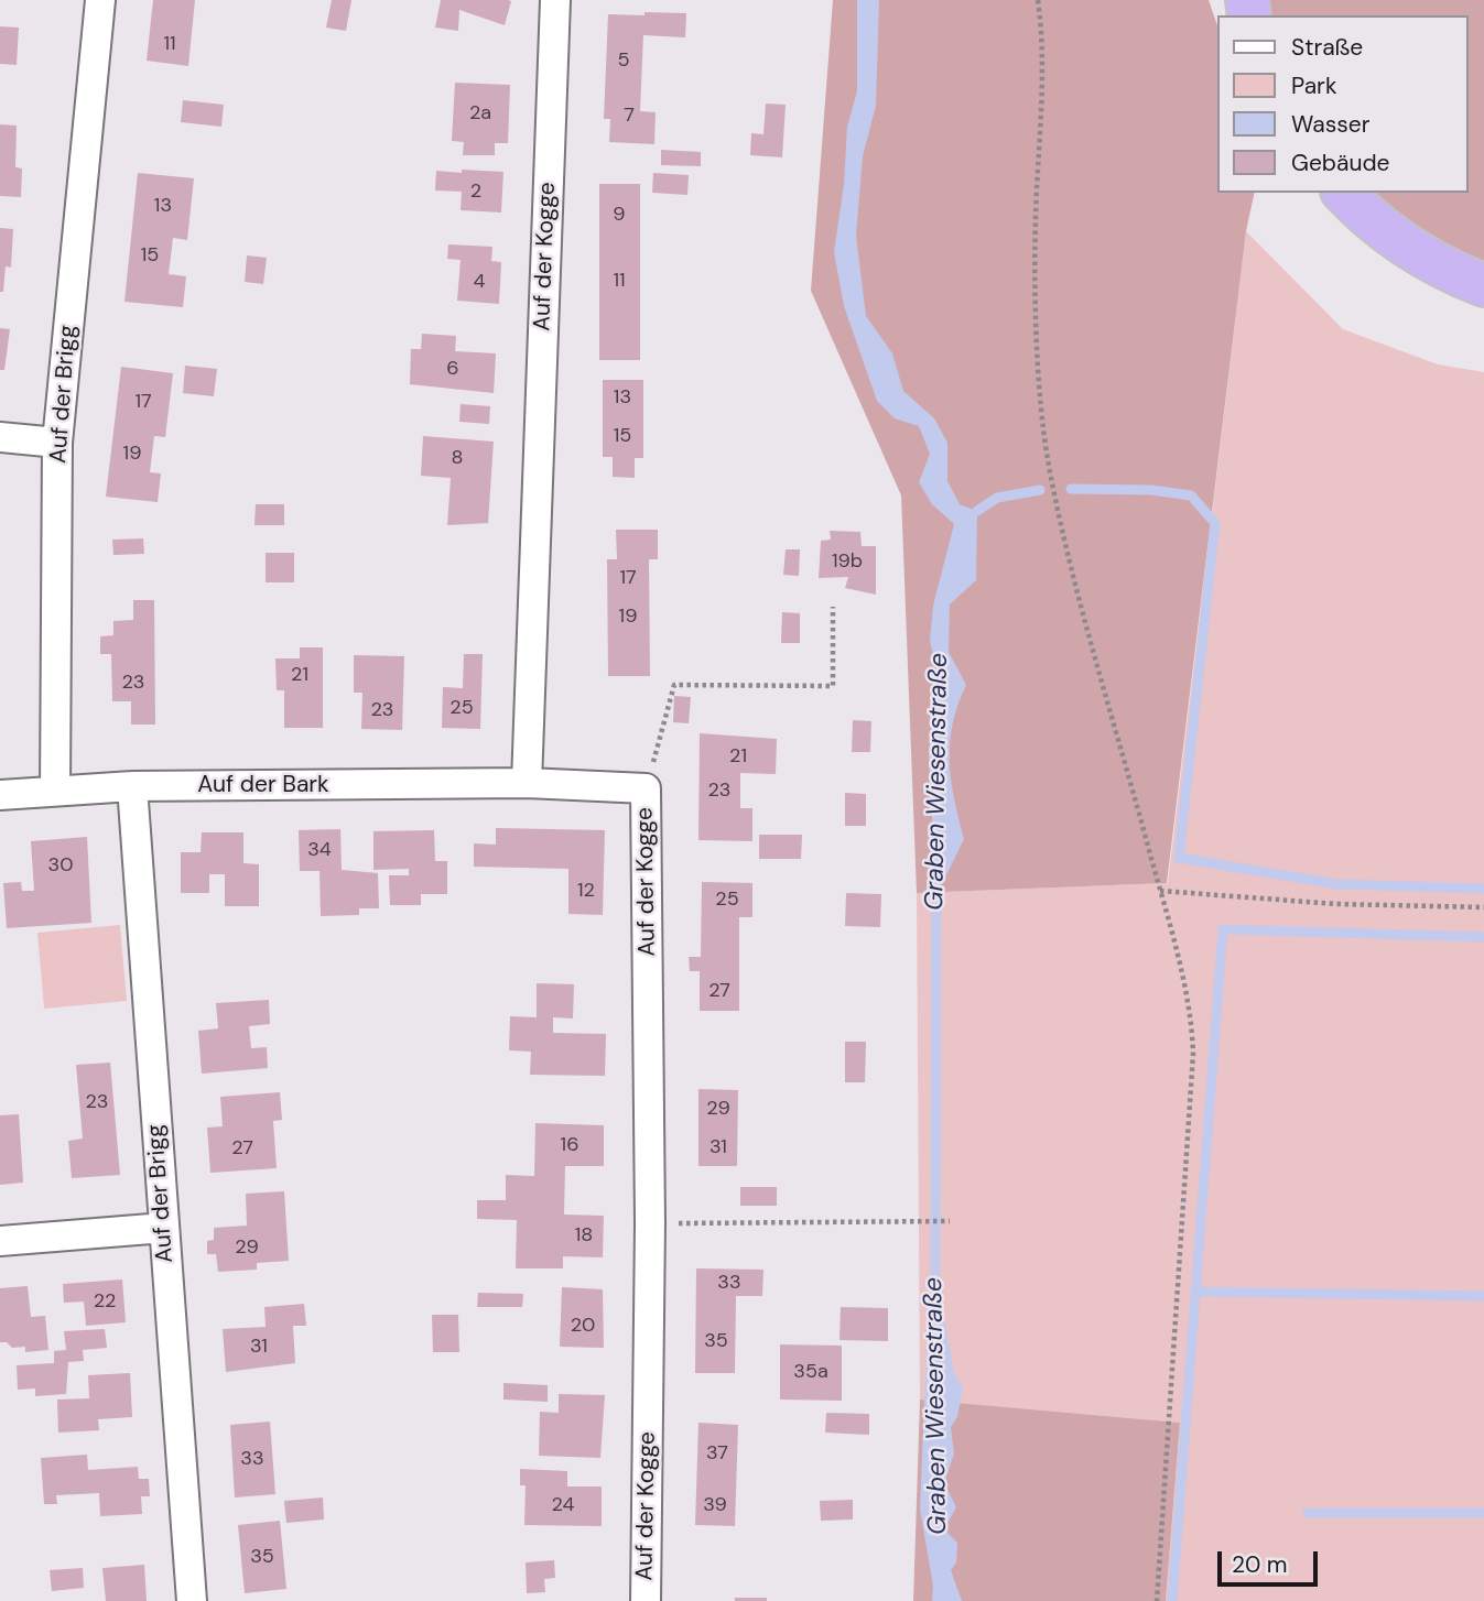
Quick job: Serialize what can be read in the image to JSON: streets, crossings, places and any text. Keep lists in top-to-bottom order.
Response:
{
  "streets": {
    "street": ["Auf der Kogge", "Auf der Brigg", "Auf der Bark"]
  },
  "crossings": [
    ["Auf der Kogge", "Auf der Bark"],
    ["Auf der Brigg", "Auf der Bark"]
  ],
  "water": ["Graben Wiesenstraße"],
  "house_numbers": [
    "11",
    "5",
    "2a",
    "7",
    "2",
    "13",
    "9",
    "15",
    "11",
    "4",
    "6",
    "13",
    "17",
    "15",
    "19",
    "8",
    "19b",
    "17",
    "19",
    "21",
    "23",
    "25",
    "23",
    "21",
    "23",
    "34",
    "30",
    "12",
    "25",
    "27",
    "23",
    "29",
    "16",
    "31",
    "27",
    "18",
    "29",
    "33",
    "22",
    "20",
    "35",
    "31",
    "35a",
    "37",
    "33",
    "24",
    "39",
    "35"
  ],
  "legend": [
    "Straße",
    "Park",
    "Wasser",
    "Gebäude"
  ],
  "scale_bar": "20 m"
}
